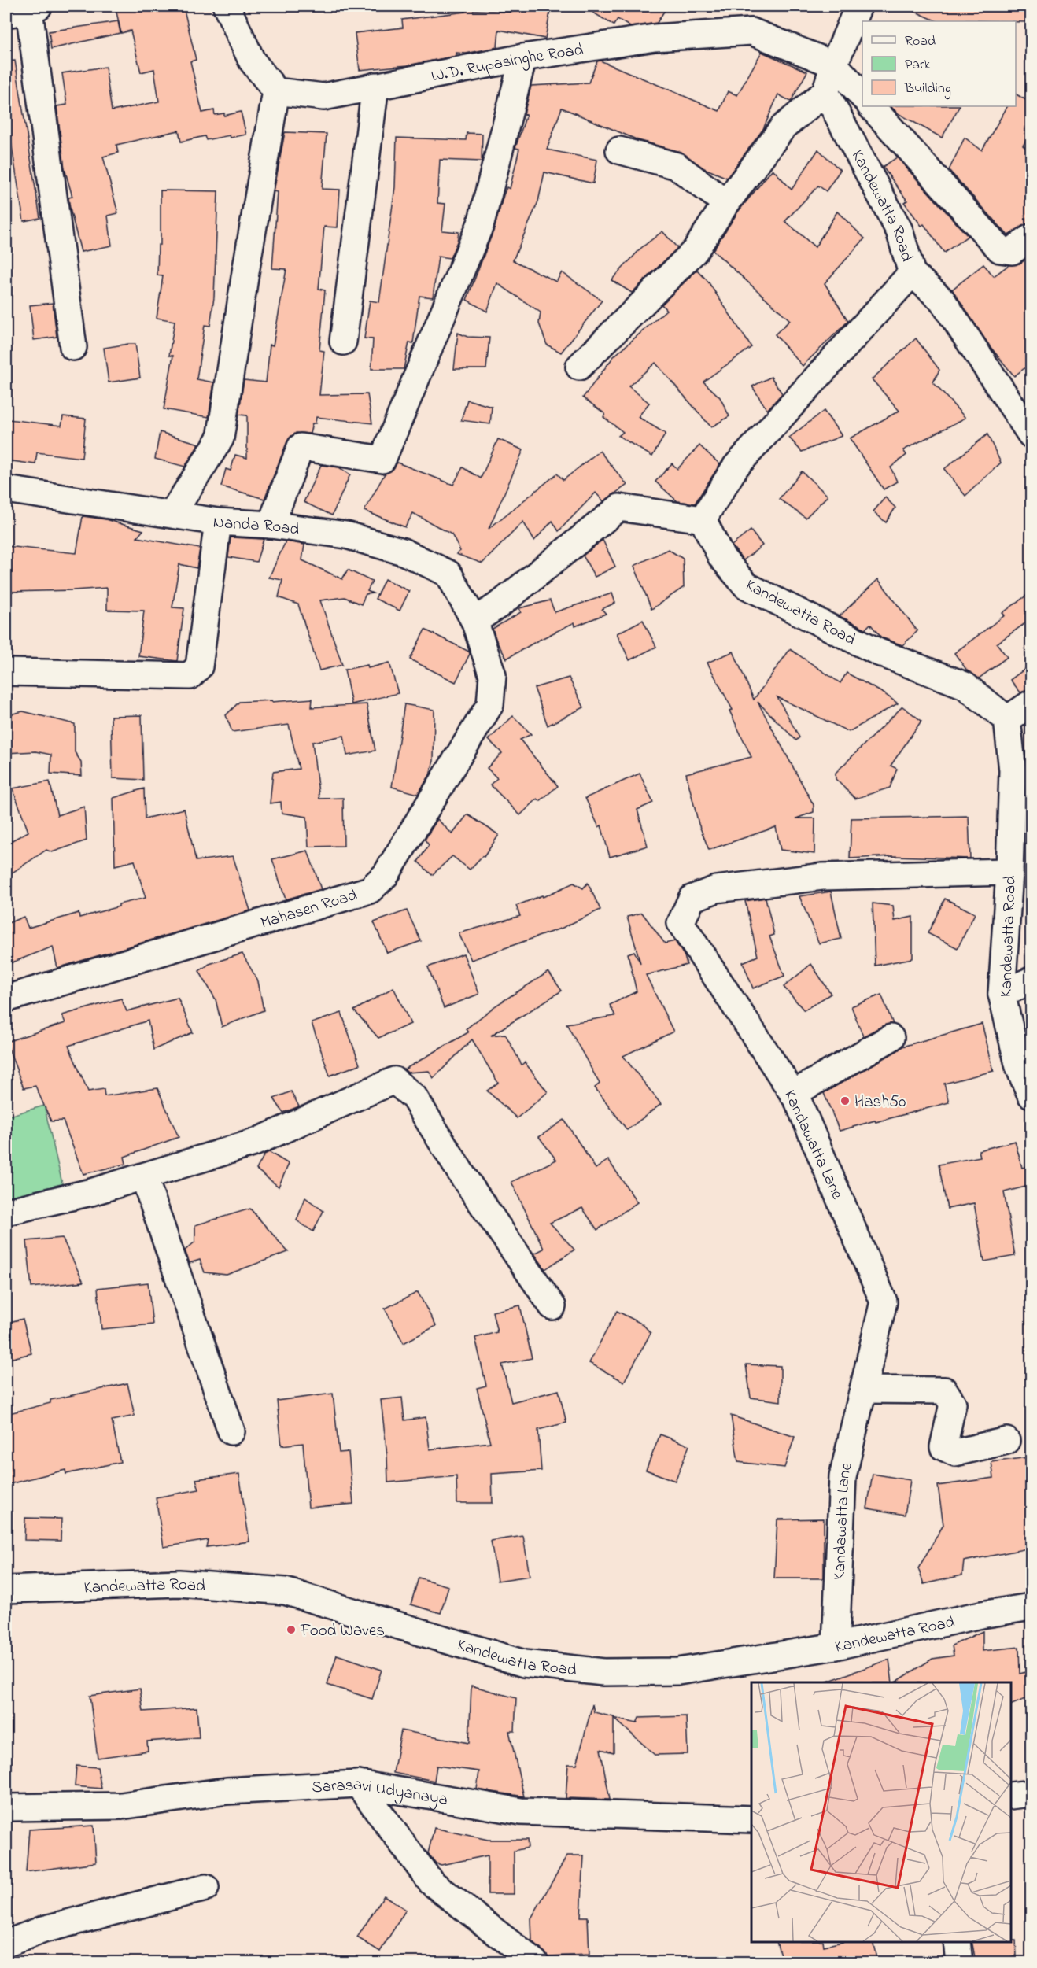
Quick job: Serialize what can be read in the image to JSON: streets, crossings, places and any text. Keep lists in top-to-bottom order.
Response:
{
  "streets": {
    "street": [
      "W.D. Rupasinghe Road",
      "Kandewatta Road",
      "Nanda Road",
      "Mahasen Road",
      "Kandawatta Lane",
      "Sarasavi Udyanaya"
    ]
  },
  "crossings": [
    ["Kandewatta Road", "Kandawatta Lane"],
    ["Nanda Road", "Mahasen Road"]
  ],
  "places": ["Hash50", "Food Waves"],
  "legend": ["Road", "Park", "Building"]
}
